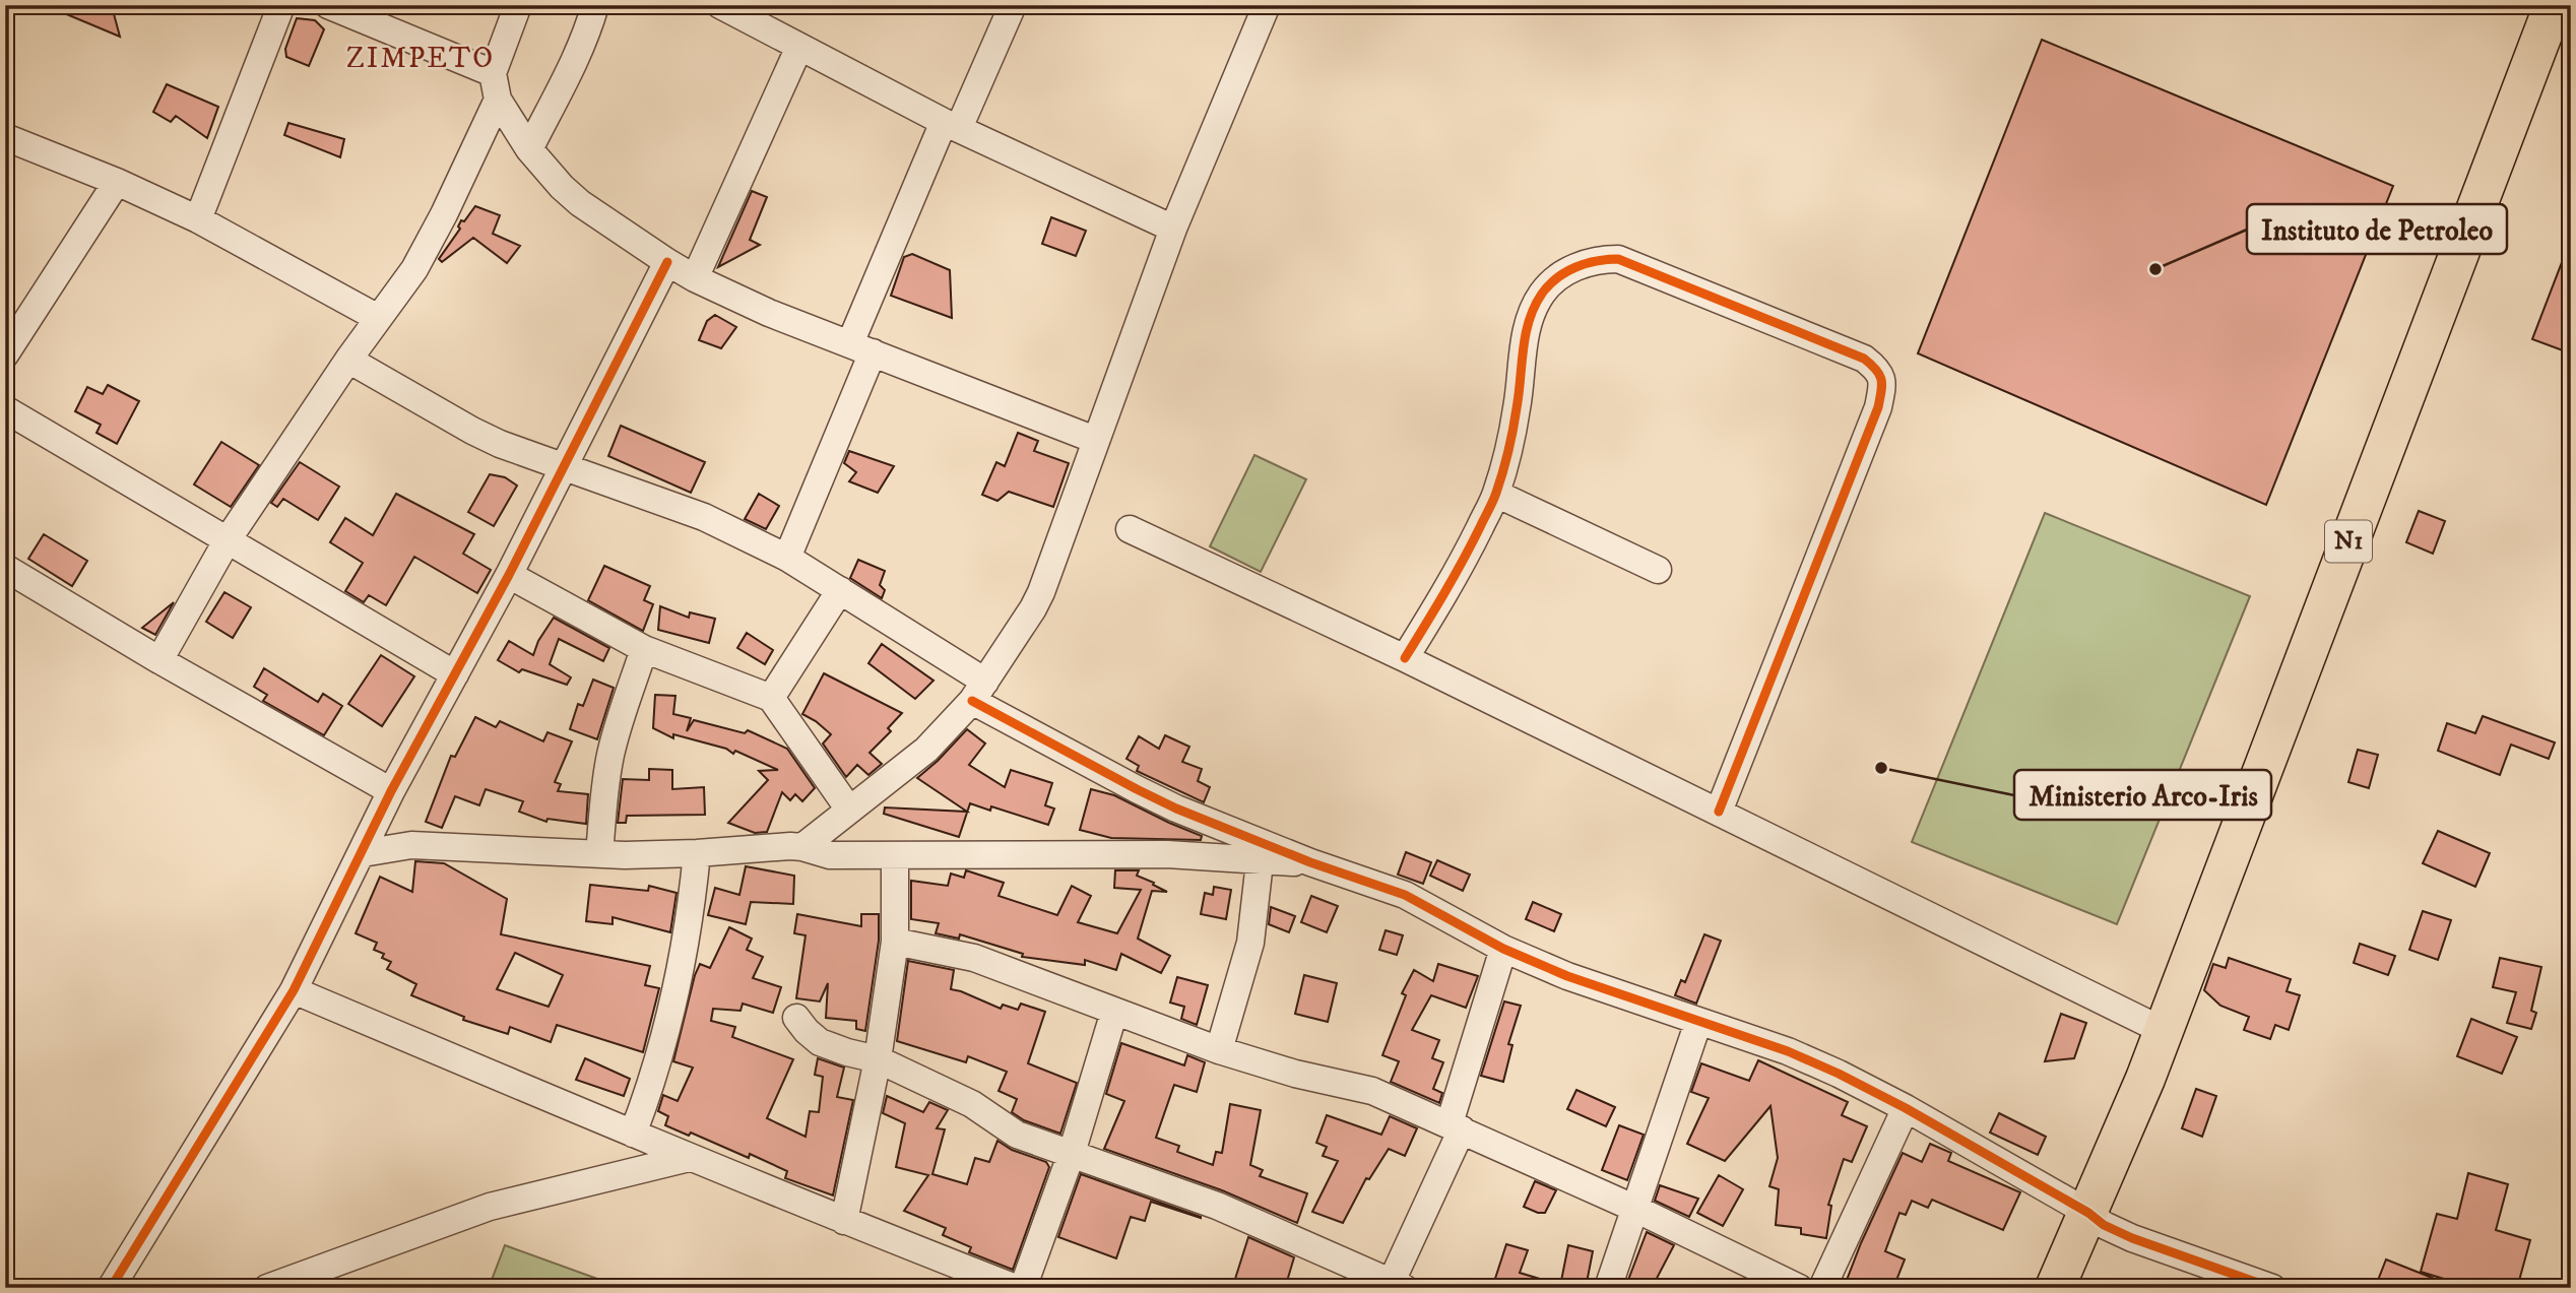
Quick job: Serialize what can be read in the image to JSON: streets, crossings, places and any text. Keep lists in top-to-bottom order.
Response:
{
  "streets": {
    "highway": ["N1"]
  },
  "districts": ["ZIMPETO"],
  "places": ["Instituto de Petroleo", "Ministerio Arco-Iris"]
}
